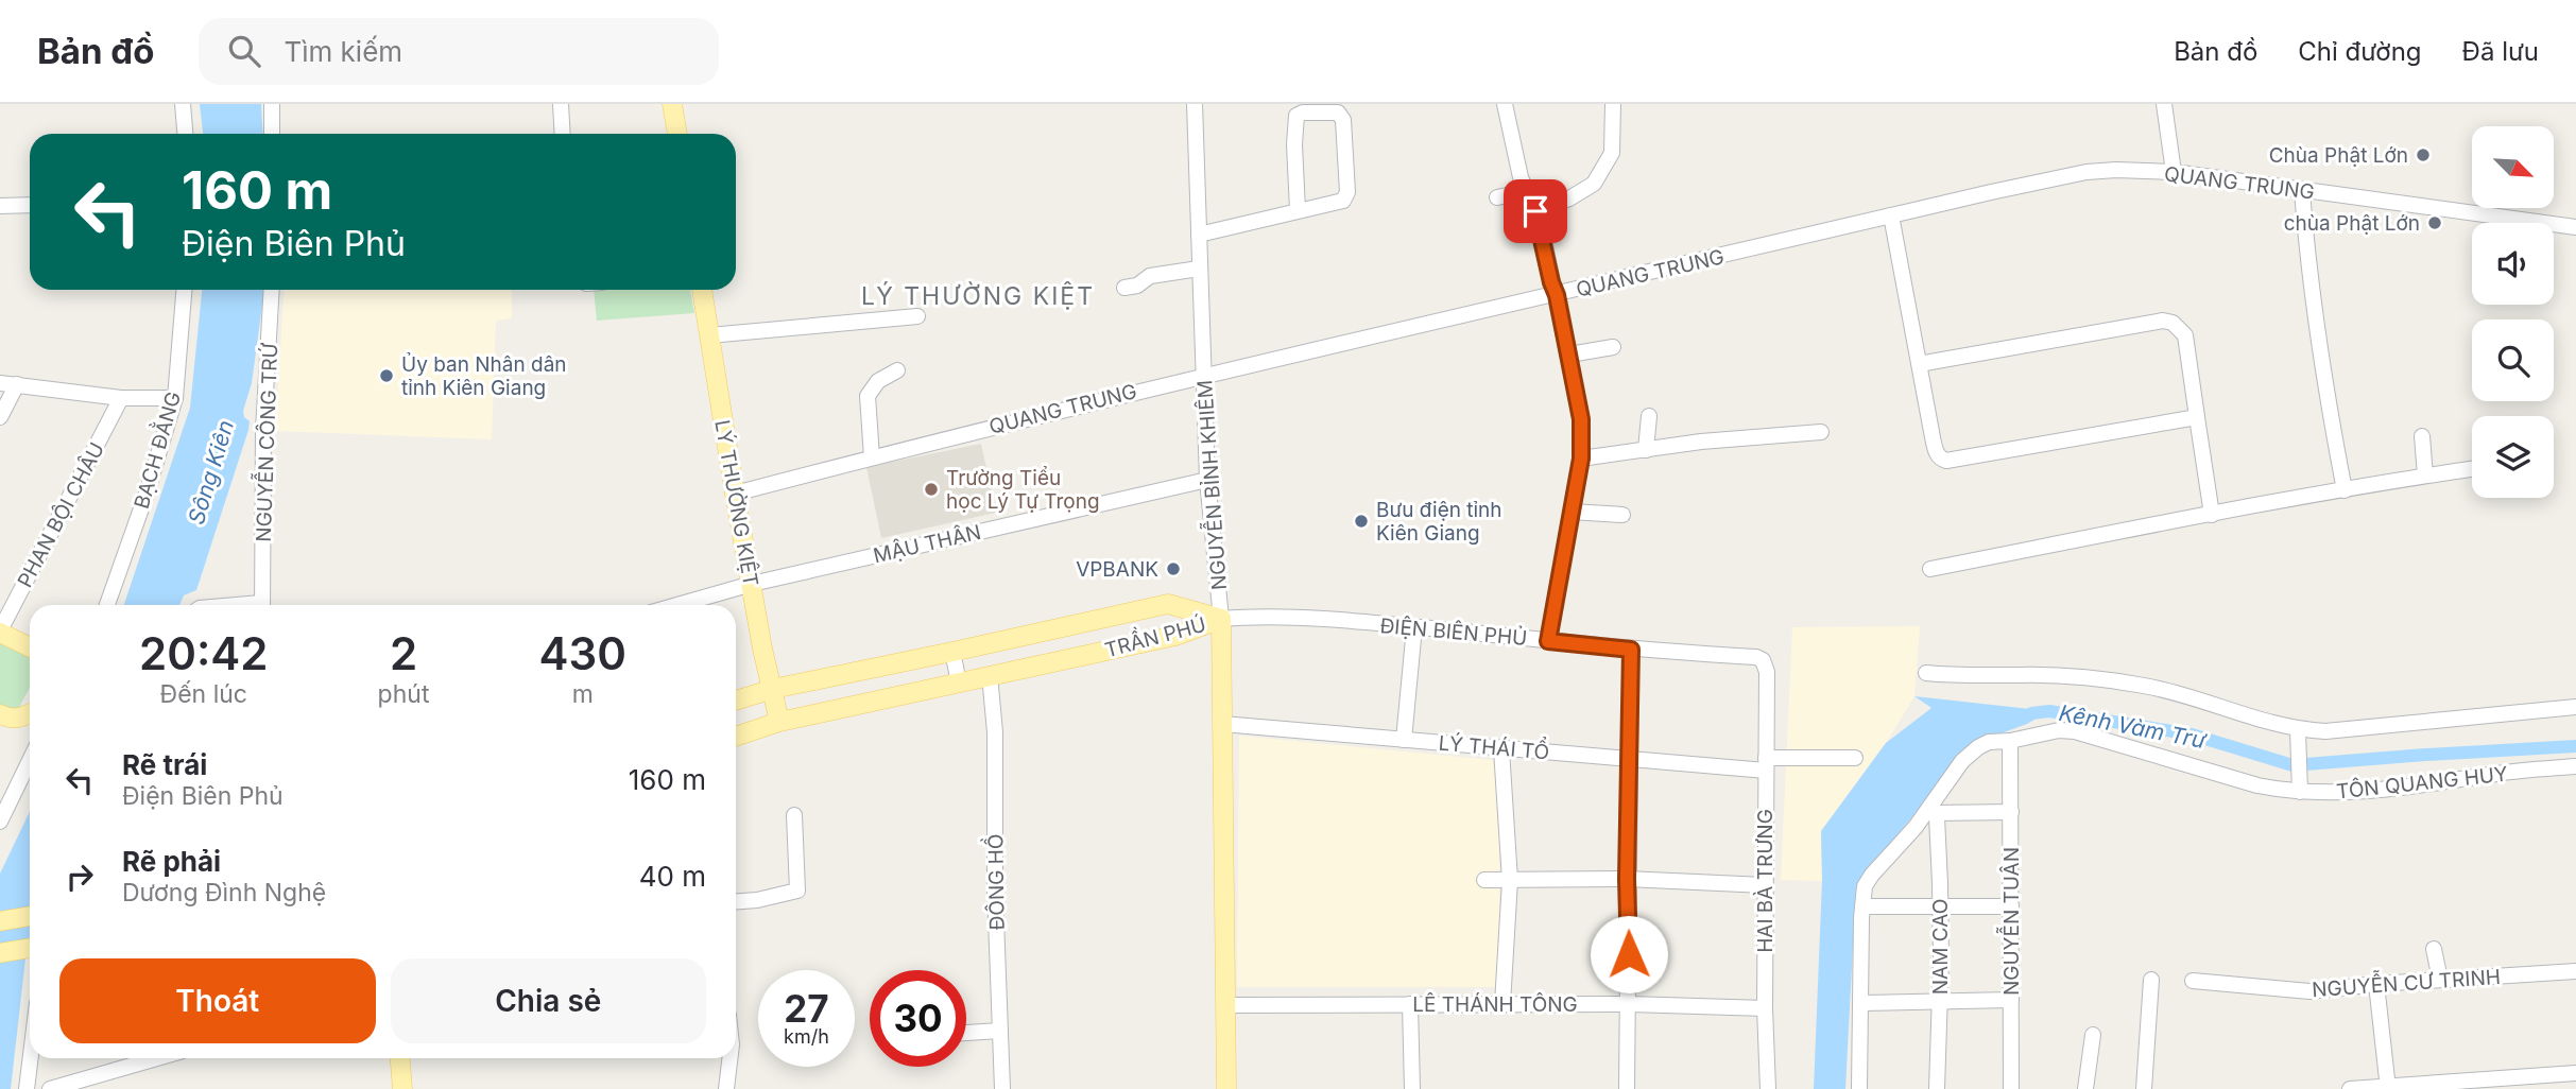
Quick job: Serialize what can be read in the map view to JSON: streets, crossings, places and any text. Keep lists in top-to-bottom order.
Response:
{
  "streets": {
    "main road": ["NGUYỄN BỈNH KHIÊM", "LÝ THƯỜNG KIỆT", "TRẦN PHÚ"],
    "street": [
      "QUANG TRUNG",
      "NGUYỄN CÔNG TRỨ",
      "BẠCH ĐẰNG",
      "PHAN BỘI CHÂU",
      "MẬU THÂN",
      "ĐIỆN BIÊN PHỦ",
      "LÝ THÁI TỔ",
      "TÔN QUANG HUY",
      "HAI BÀ TRƯNG",
      "ĐÔNG HỒ",
      "NGUYỄN TUÂN",
      "NAM CAO",
      "NGUYỄN CƯ TRINH",
      "LÊ THÁNH TÔNG"
    ]
  },
  "crossings": [
    ["QUANG TRUNG", "NGUYỄN BỈNH KHIÊM"],
    ["QUANG TRUNG", "LÝ THƯỜNG KIỆT"],
    ["NGUYỄN BỈNH KHIÊM", "MẬU THÂN"],
    ["NGUYỄN BỈNH KHIÊM", "ĐIỆN BIÊN PHỦ"],
    ["NGUYỄN BỈNH KHIÊM", "TRẦN PHÚ"],
    ["NGUYỄN BỈNH KHIÊM", "LÝ THÁI TỔ"],
    ["NGUYỄN BỈNH KHIÊM", "LÊ THÁNH TÔNG"],
    ["LÝ THƯỜNG KIỆT", "MẬU THÂN"],
    ["LÝ THƯỜNG KIỆT", "TRẦN PHÚ"],
    ["ĐIỆN BIÊN PHỦ", "TRẦN PHÚ"],
    ["ĐIỆN BIÊN PHỦ", "HAI BÀ TRƯNG"],
    ["TRẦN PHÚ", "ĐÔNG HỒ"],
    ["LÝ THÁI TỔ", "HAI BÀ TRƯNG"],
    ["TÔN QUANG HUY", "NGUYỄN TUÂN"],
    ["TÔN QUANG HUY", "NAM CAO"],
    ["HAI BÀ TRƯNG", "LÊ THÁNH TÔNG"]
  ],
  "districts": ["LÝ THƯỜNG KIỆT"],
  "water": ["Sông Kiên", "Kênh Vàm Trư"],
  "places": [
    "Chùa Phật Lớn",
    "chùa Phật Lớn",
    "Ủy ban Nhân dân tỉnh Kiên Giang",
    "Trường Tiểu học Lý Tự Trọng",
    "Bưu điện tỉnh Kiên Giang",
    "VPBANK"
  ],
  "north": "bottom right",
  "page": {
    "header": "Bản đồ",
    "search": "Tìm kiếm",
    "nav": ["Bản đồ", "Chỉ đường", "Đã lưu"],
    "turn": ["160 m", "Điện Biên Phủ"],
    "eta": [
      "20:42",
      "Đến lúc",
      "2",
      "phút",
      "430",
      "m"
    ],
    "list": [
      {
        "name": "Rẽ trái",
        "note": "Điện Biên Phủ",
        "value": "160 m"
      },
      {
        "name": "Rẽ phải",
        "note": "Dương Đình Nghệ",
        "value": "40 m"
      }
    ],
    "buttons": ["Thoát", "Chia sẻ"],
    "speed": "27 km/h",
    "limit": "30"
  }
}
